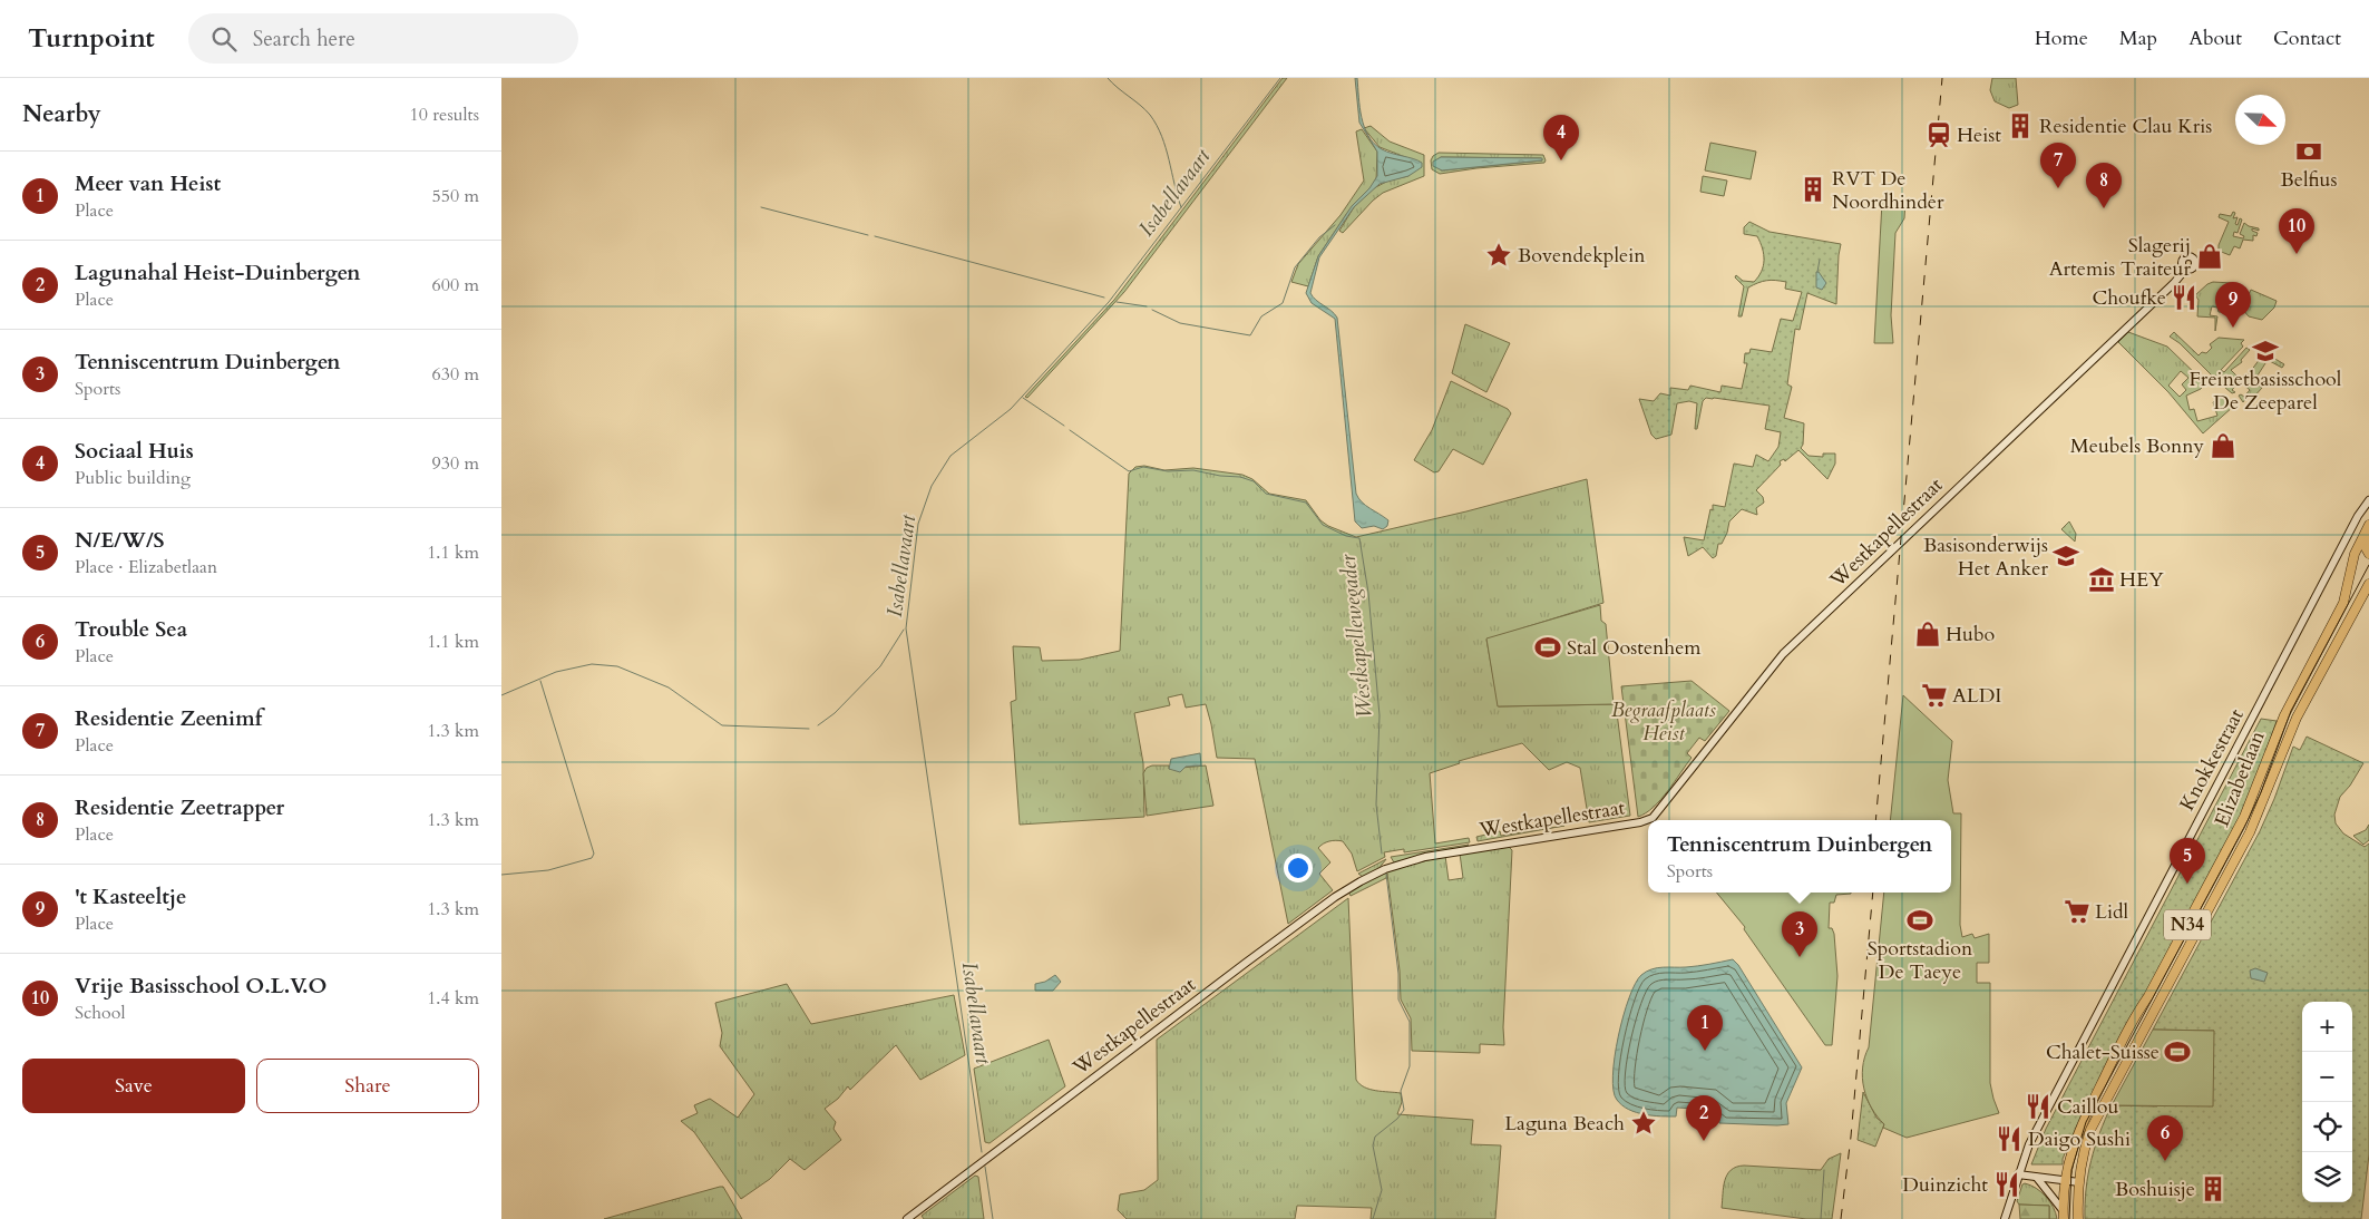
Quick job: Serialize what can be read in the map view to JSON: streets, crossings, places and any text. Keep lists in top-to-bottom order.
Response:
{
  "streets": {
    "main road": ["Elizabetlaan", "N34"],
    "street": ["Westkapellestraat", "Knokkestraat"]
  },
  "water": ["Isabellavaart", "Westkapellewegader"],
  "parks": ["Begraafplaats Heist"],
  "places": {
    "building": ["Residentie Clau Kris", "RVT De Noordhinder", "Boshuisje"],
    "station": ["Heist"],
    "bank": ["Belfius"],
    "place": ["Bovendekplein", "Laguna Beach"],
    "shop": ["Slagerij Artemis Traiteur", "Meubels Bonny", "Hubo"],
    "restaurant": [
      "Choufke",
      "Caillou",
      "Daigo Sushi",
      "Duinzicht"
    ],
    "school or university": ["Freinetbasisschool De Zeeparel", "Basisonderwijs Het Anker"],
    "museum": ["HEY"],
    "sports": ["Stal Oostenhem", "Sportstadion De Taeye", "Chalet-Suisse"],
    "supermarket": ["ALDI", "Lidl"]
  },
  "north": "bottom right",
  "page": {
    "header": "Turnpoint",
    "search": "Search here",
    "nav": [
      "Home",
      "Map",
      "About",
      "Contact"
    ],
    "heading": ["Nearby", "10 results"],
    "pins": [
      "4",
      "7",
      "8",
      "10",
      "9",
      "5",
      "3",
      "1",
      "2",
      "6"
    ],
    "list": [
      {
        "mark": "1",
        "name": "Meer van Heist",
        "note": "Place",
        "value": "550 m"
      },
      {
        "mark": "2",
        "name": "Lagunahal Heist-Duinbergen",
        "note": "Place",
        "value": "600 m"
      },
      {
        "mark": "3",
        "name": "Tenniscentrum Duinbergen",
        "note": "Sports",
        "value": "630 m"
      },
      {
        "mark": "4",
        "name": "Sociaal Huis",
        "note": "Public building",
        "value": "930 m"
      },
      {
        "mark": "5",
        "name": "N/E/W/S",
        "note": "Place · Elizabetlaan",
        "value": "1.1 km"
      },
      {
        "mark": "6",
        "name": "Trouble Sea",
        "note": "Place",
        "value": "1.1 km"
      },
      {
        "mark": "7",
        "name": "Residentie Zeenimf",
        "note": "Place",
        "value": "1.3 km"
      },
      {
        "mark": "8",
        "name": "Residentie Zeetrapper",
        "note": "Place",
        "value": "1.3 km"
      },
      {
        "mark": "9",
        "name": "'t Kasteeltje",
        "note": "Place",
        "value": "1.3 km"
      },
      {
        "mark": "10",
        "name": "Vrije Basisschool O.L.V.O",
        "note": "School",
        "value": "1.4 km"
      }
    ],
    "popup": ["Tenniscentrum Duinbergen", "Sports"],
    "map_buttons": ["+", "−"],
    "buttons": ["Save", "Share"]
  }
}
